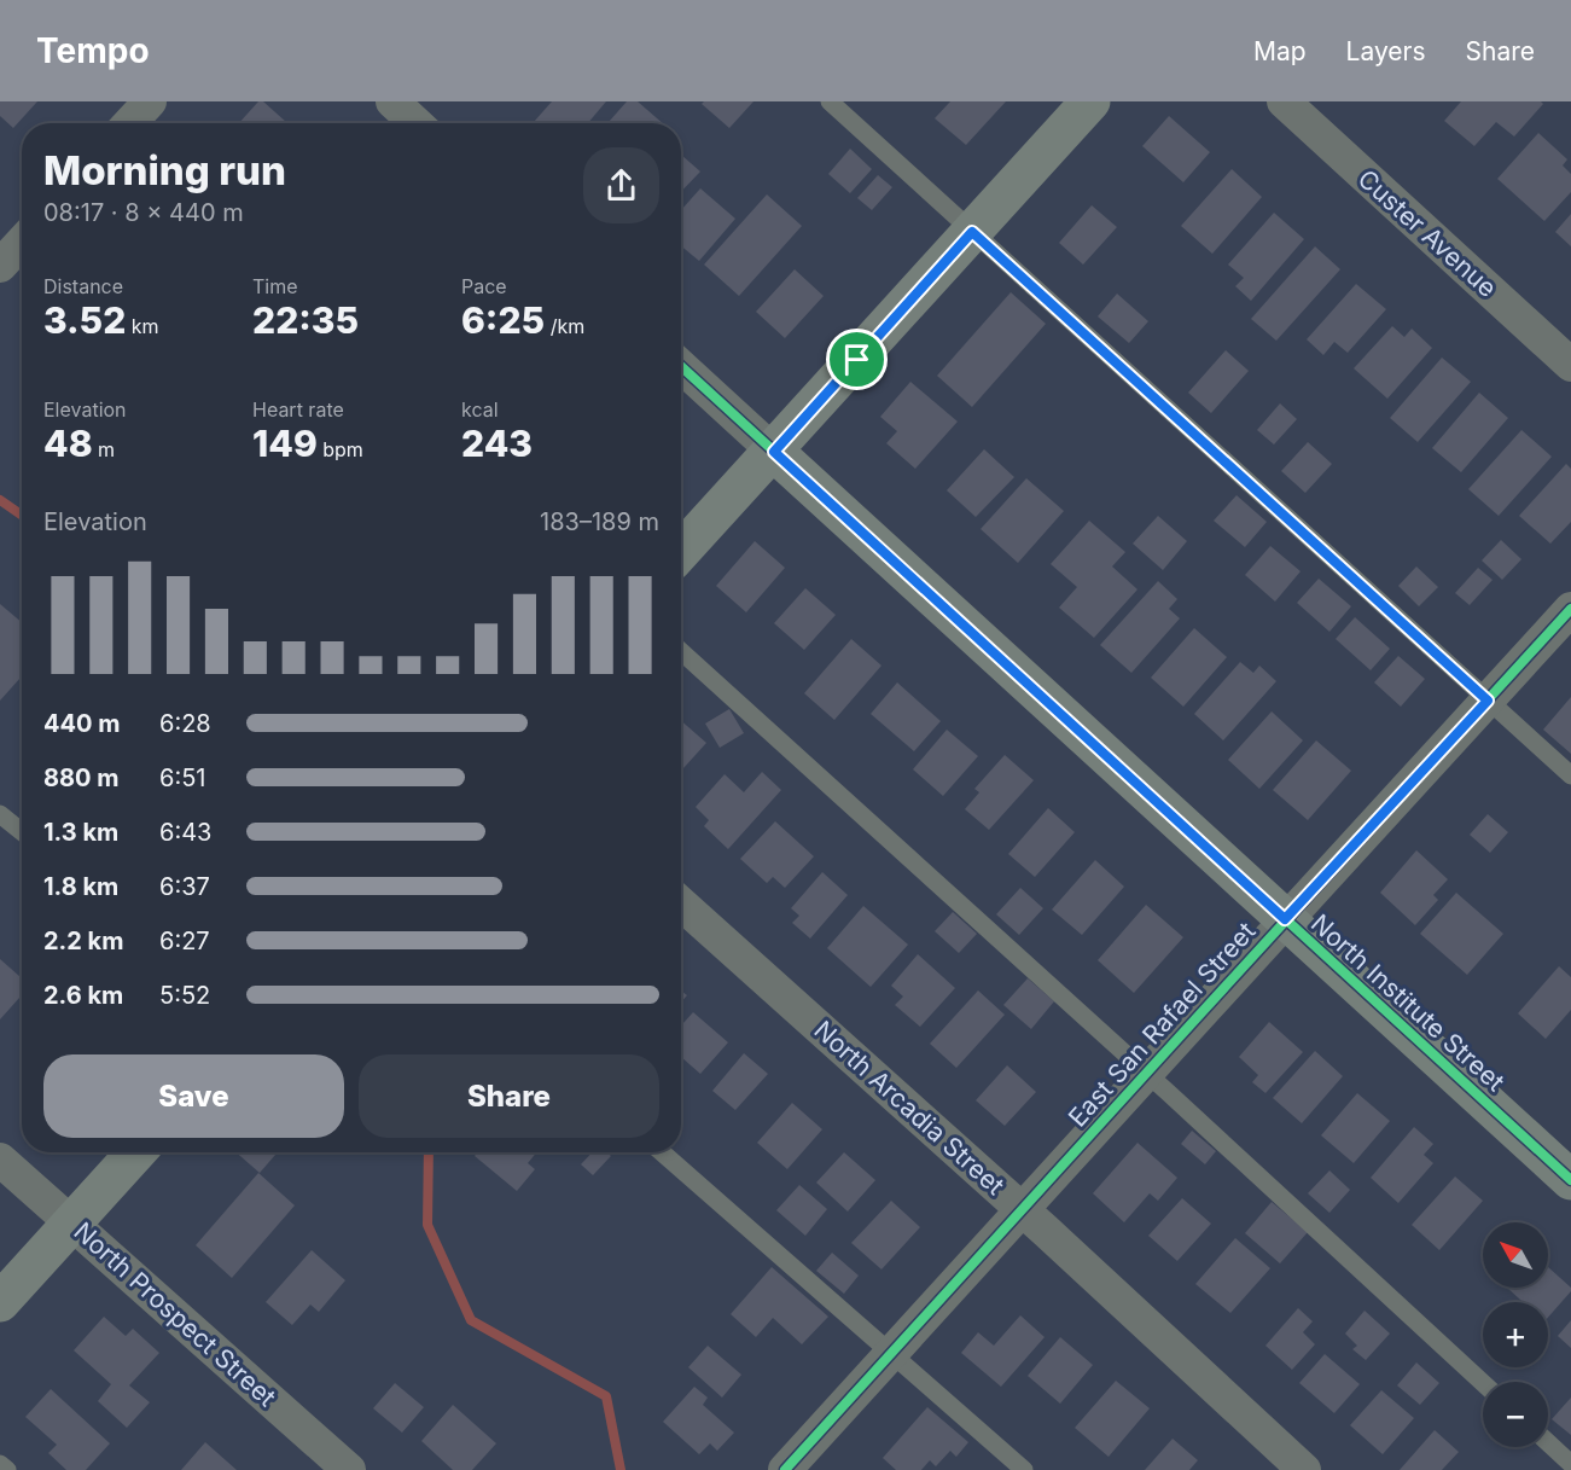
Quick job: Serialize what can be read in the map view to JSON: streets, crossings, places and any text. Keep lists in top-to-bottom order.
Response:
{
  "streets": {
    "street": [
      "Custer Avenue",
      "North Institute Street",
      "East San Rafael Street",
      "North Arcadia Street",
      "North Prospect Street"
    ]
  },
  "crossings": [
    ["North Institute Street", "East San Rafael Street"],
    ["East San Rafael Street", "North Arcadia Street"]
  ],
  "north": "top left",
  "page": {
    "header": "Tempo",
    "nav": ["Map", "Layers", "Share"],
    "heading": ["Morning run", "08:17 · 8 × 440 m"],
    "stats": [
      ["Distance", "3.52 km"],
      ["Time", "22:35"],
      ["Pace", "6:25 /km"],
      ["Elevation", "48 m"],
      ["Heart rate", "149 bpm"],
      ["kcal", "243"]
    ],
    "chart": ["Elevation", "183–189 m"],
    "list": [
      {
        "name": "440 m",
        "note": "6:28"
      },
      {
        "name": "880 m",
        "note": "6:51"
      },
      {
        "name": "1.3 km",
        "note": "6:43"
      },
      {
        "name": "1.8 km",
        "note": "6:37"
      },
      {
        "name": "2.2 km",
        "note": "6:27"
      },
      {
        "name": "2.6 km",
        "note": "5:52"
      }
    ],
    "buttons": ["Save", "Share"],
    "map_buttons": ["+", "−"]
  }
}
